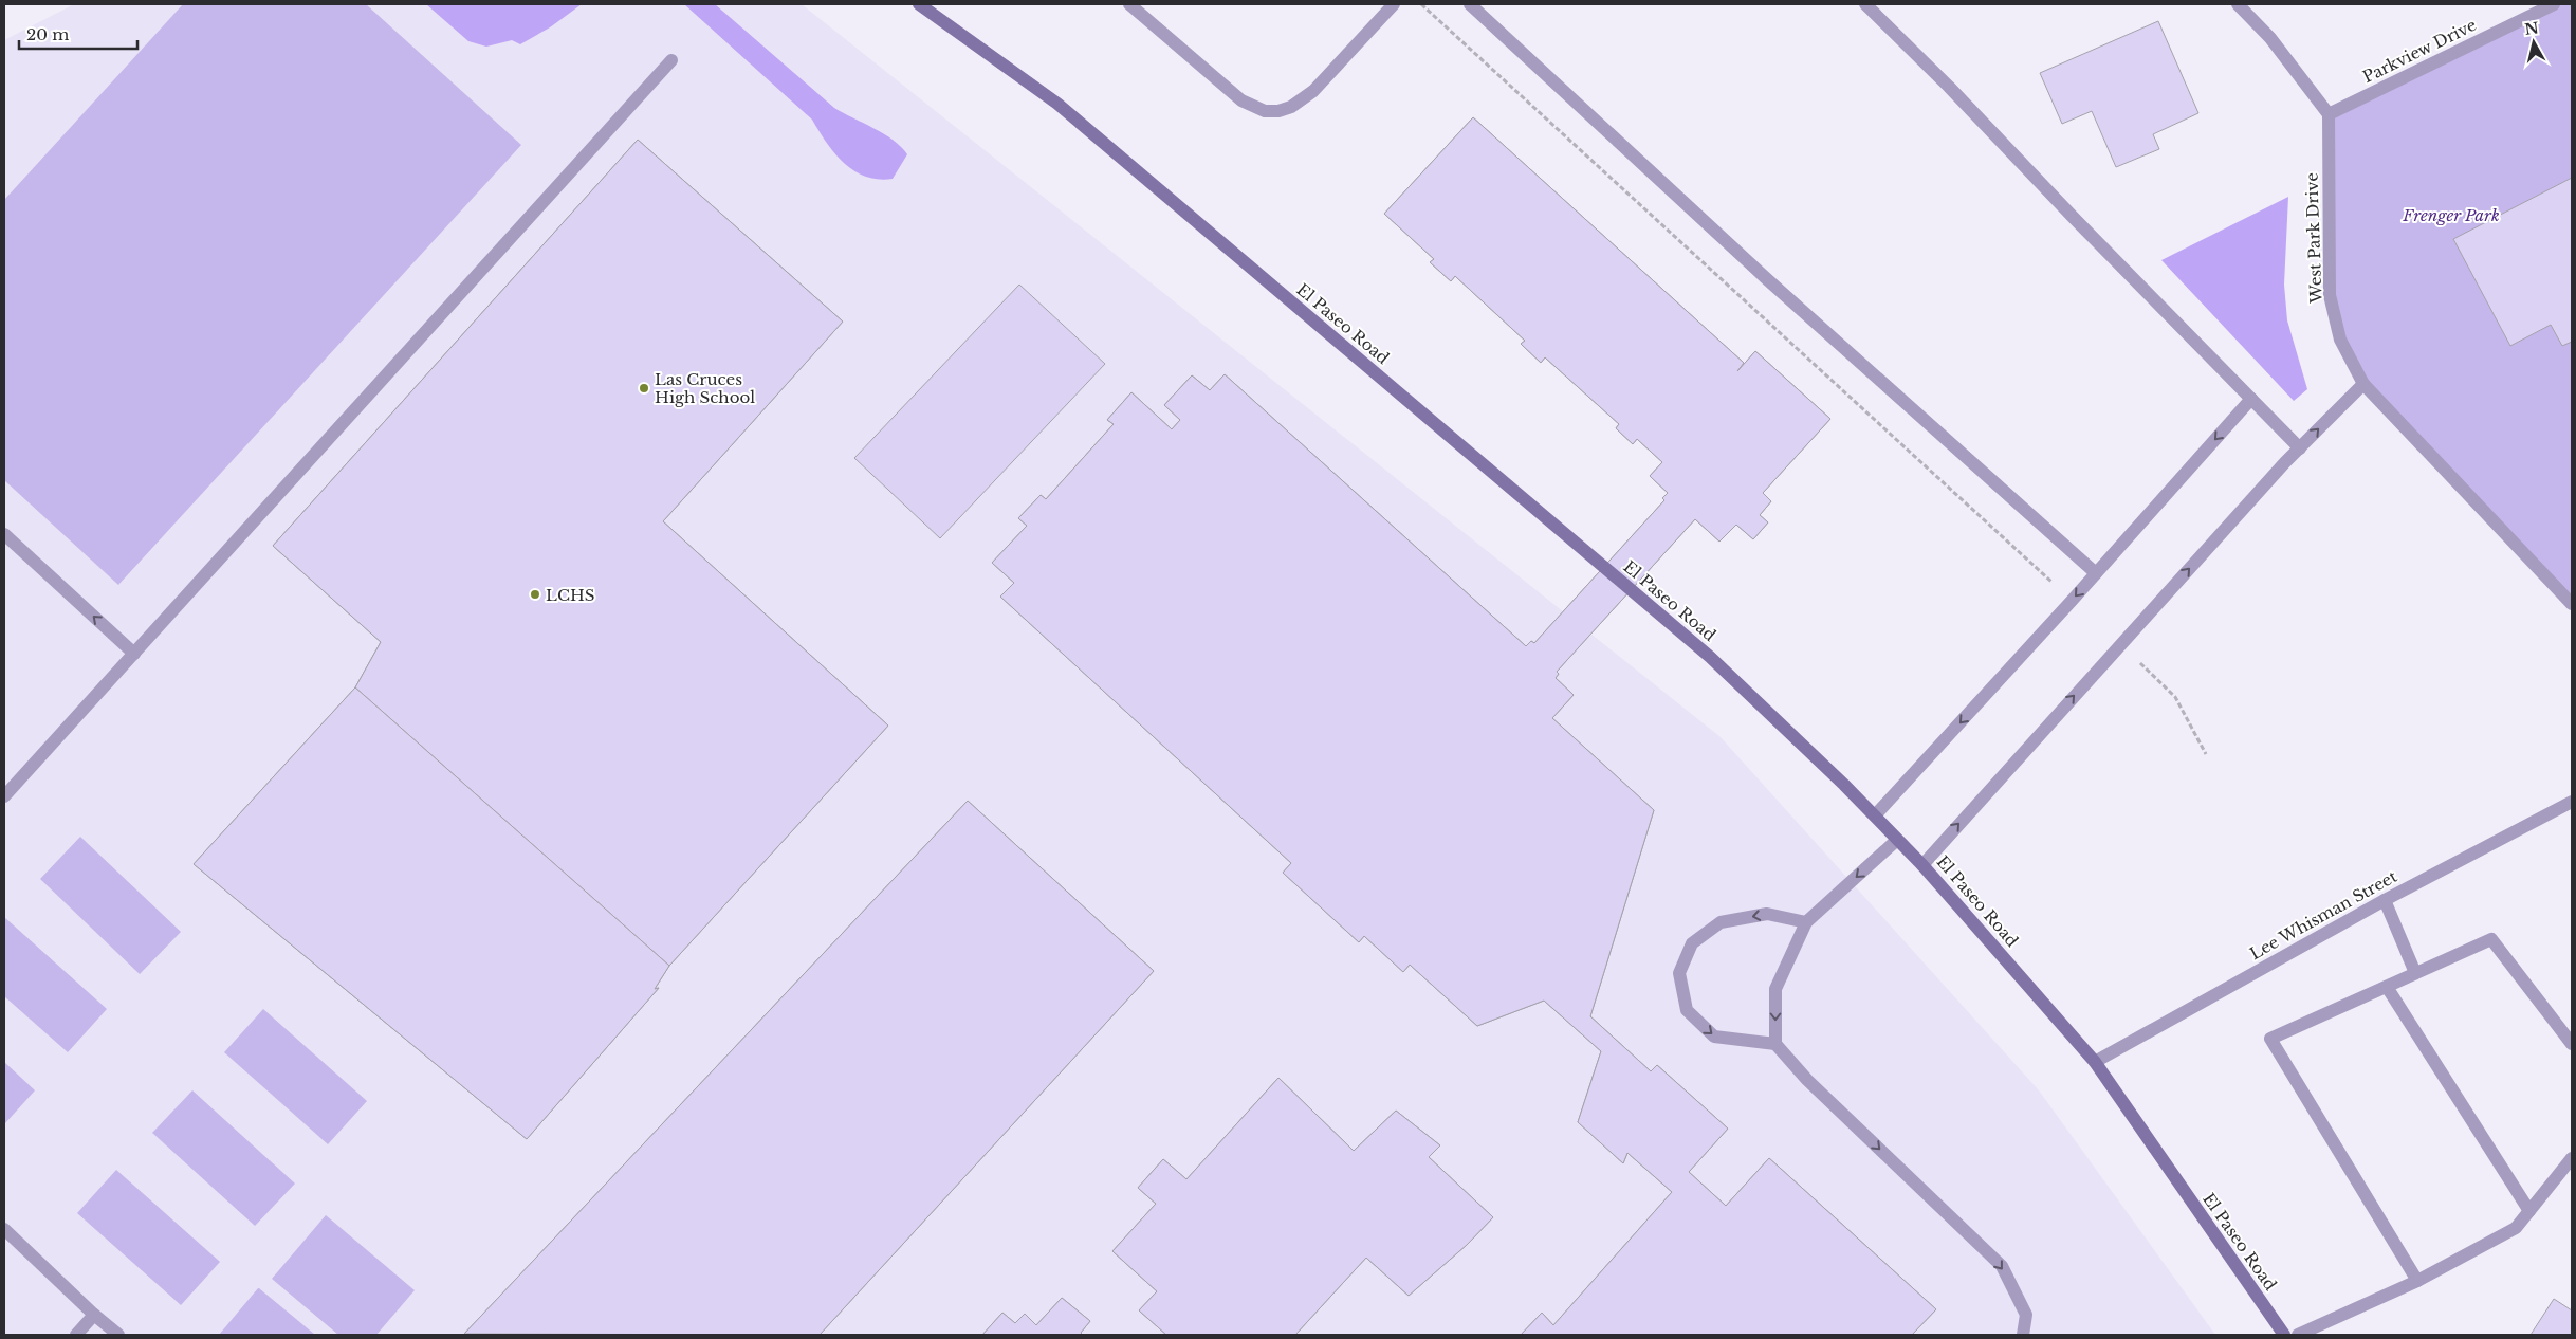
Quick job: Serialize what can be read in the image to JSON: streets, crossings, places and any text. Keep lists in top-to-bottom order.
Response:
{
  "streets": {
    "main road": ["El Paseo Road"],
    "street": ["Parkview Drive", "West Park Drive", "Lee Whisman Street"]
  },
  "crossings": [
    ["Parkview Drive", "West Park Drive"],
    ["El Paseo Road", "Lee Whisman Street"]
  ],
  "parks": ["Frenger Park"],
  "places": ["Las Cruces High School", "LCHS"],
  "scale_bar": "20 m",
  "north": "top"
}
